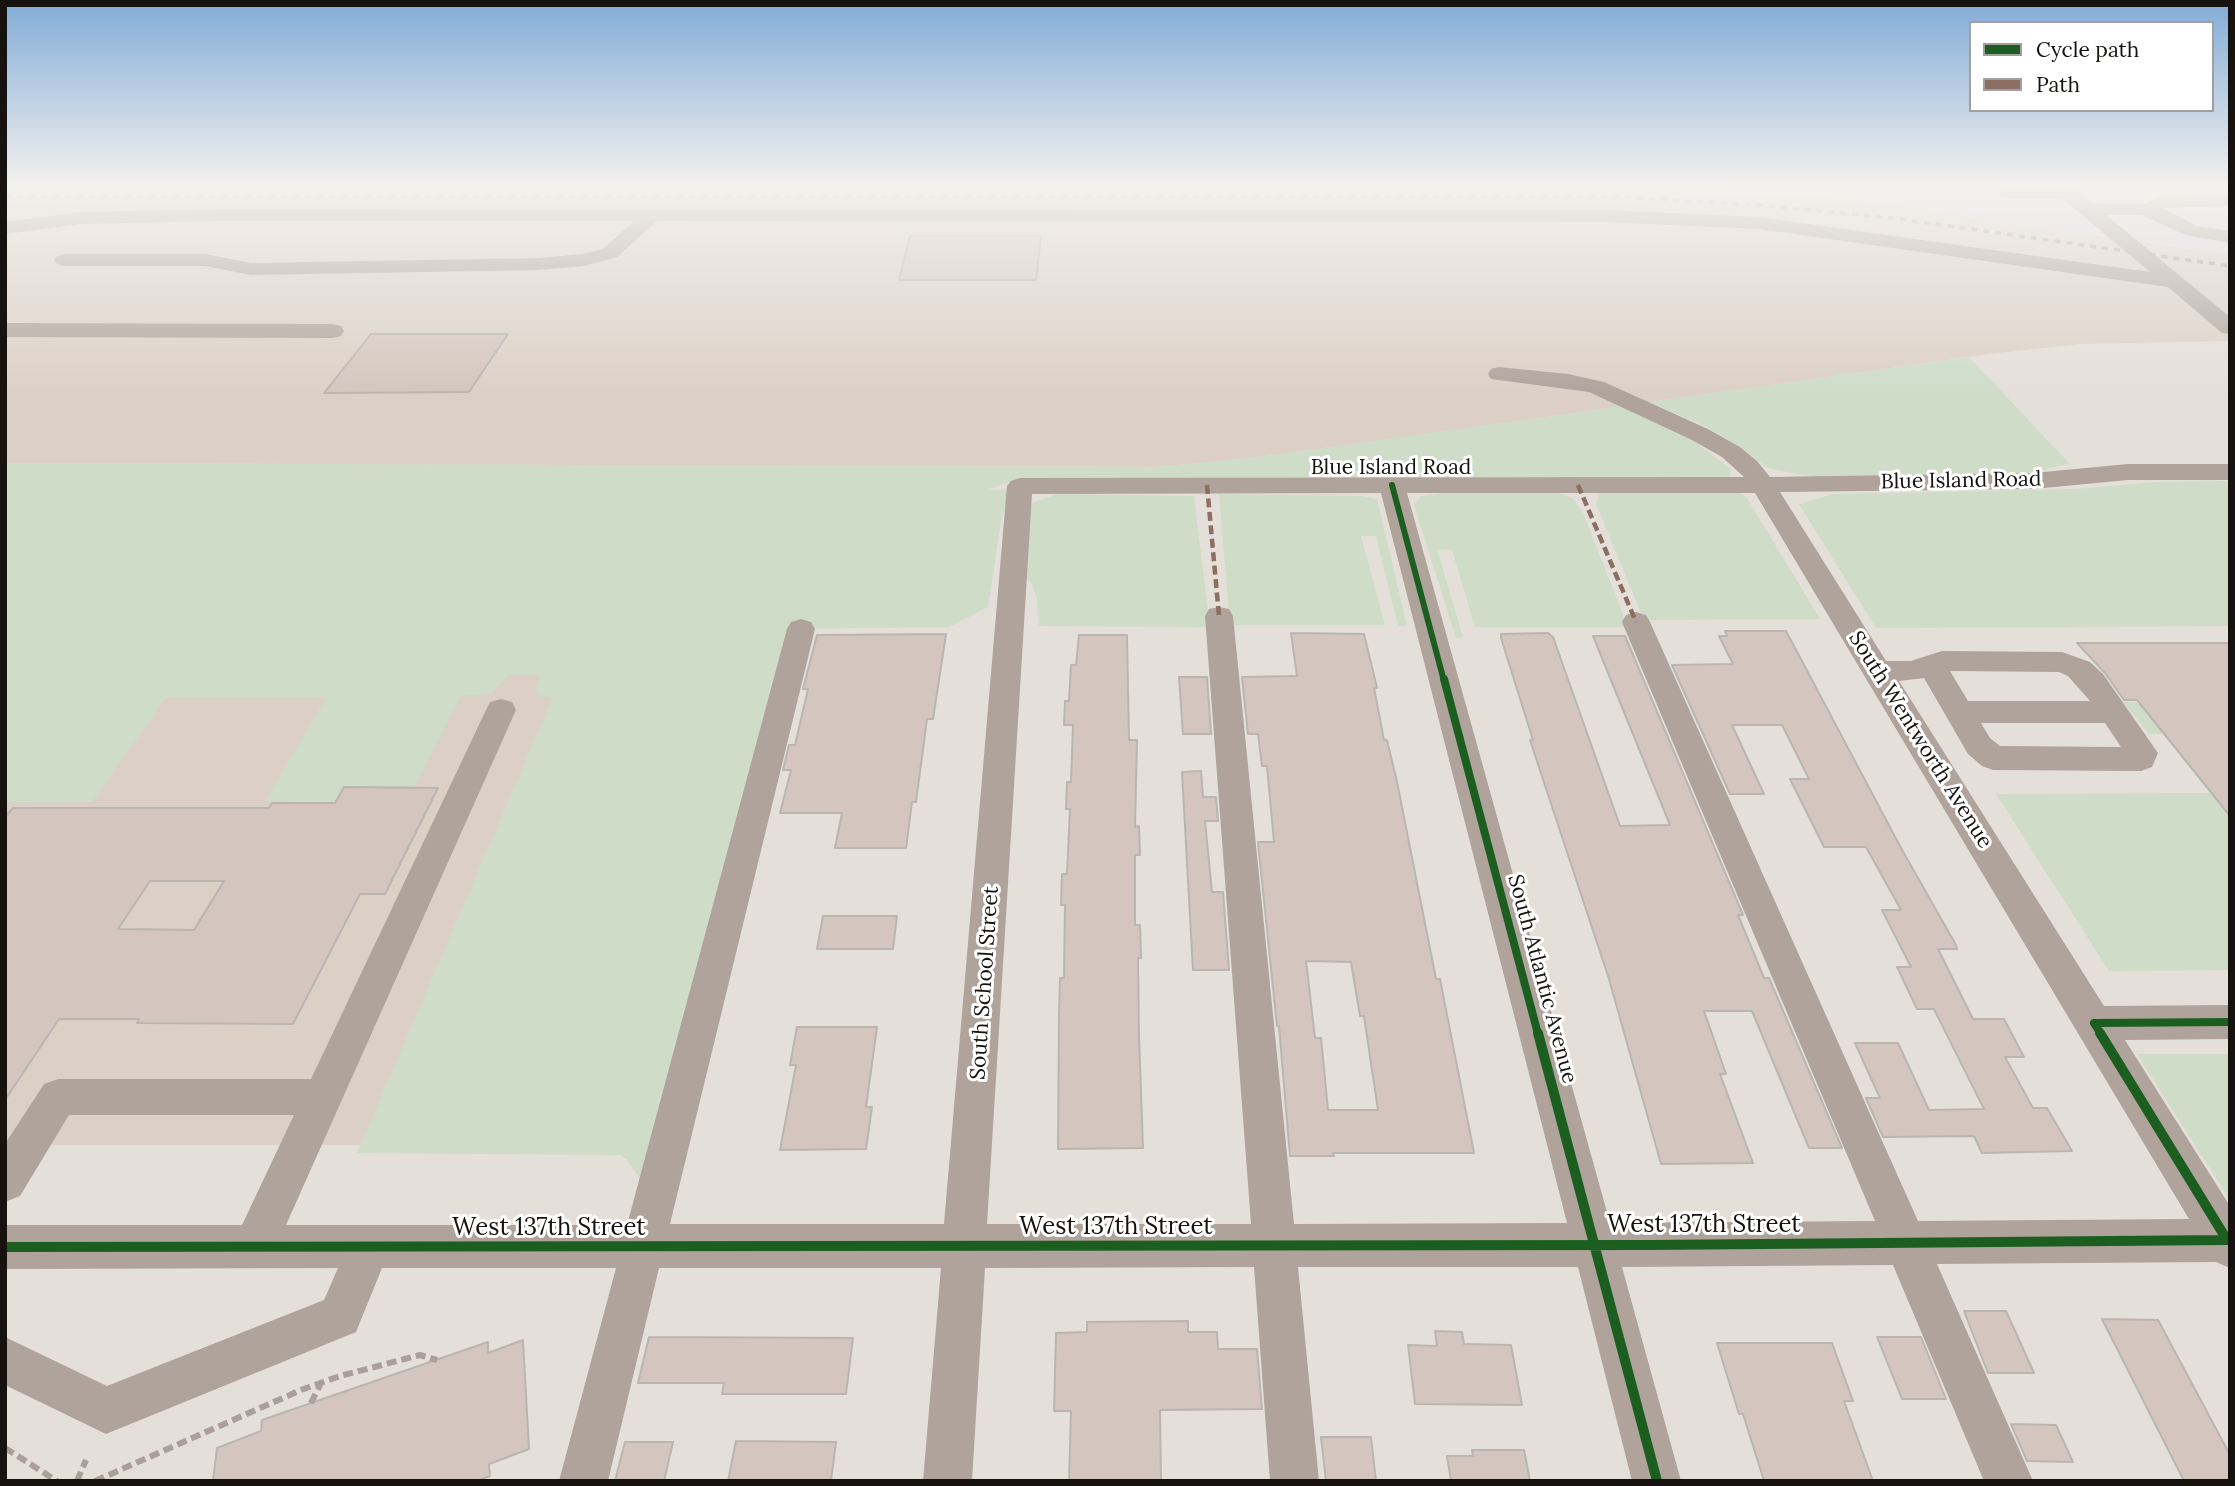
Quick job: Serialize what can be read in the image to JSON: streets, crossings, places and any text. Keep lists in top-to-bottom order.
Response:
{
  "streets": {
    "street": [
      "Blue Island Road",
      "South Wentworth Avenue",
      "South Atlantic Avenue",
      "South School Street",
      "West 137th Street"
    ]
  },
  "crossings": [
    ["Blue Island Road", "South Wentworth Avenue"],
    ["Blue Island Road", "South Atlantic Avenue"],
    ["Blue Island Road", "South School Street"],
    ["South Wentworth Avenue", "West 137th Street"],
    ["South Atlantic Avenue", "West 137th Street"],
    ["South School Street", "West 137th Street"]
  ],
  "legend": ["Cycle path", "Path"]
}
